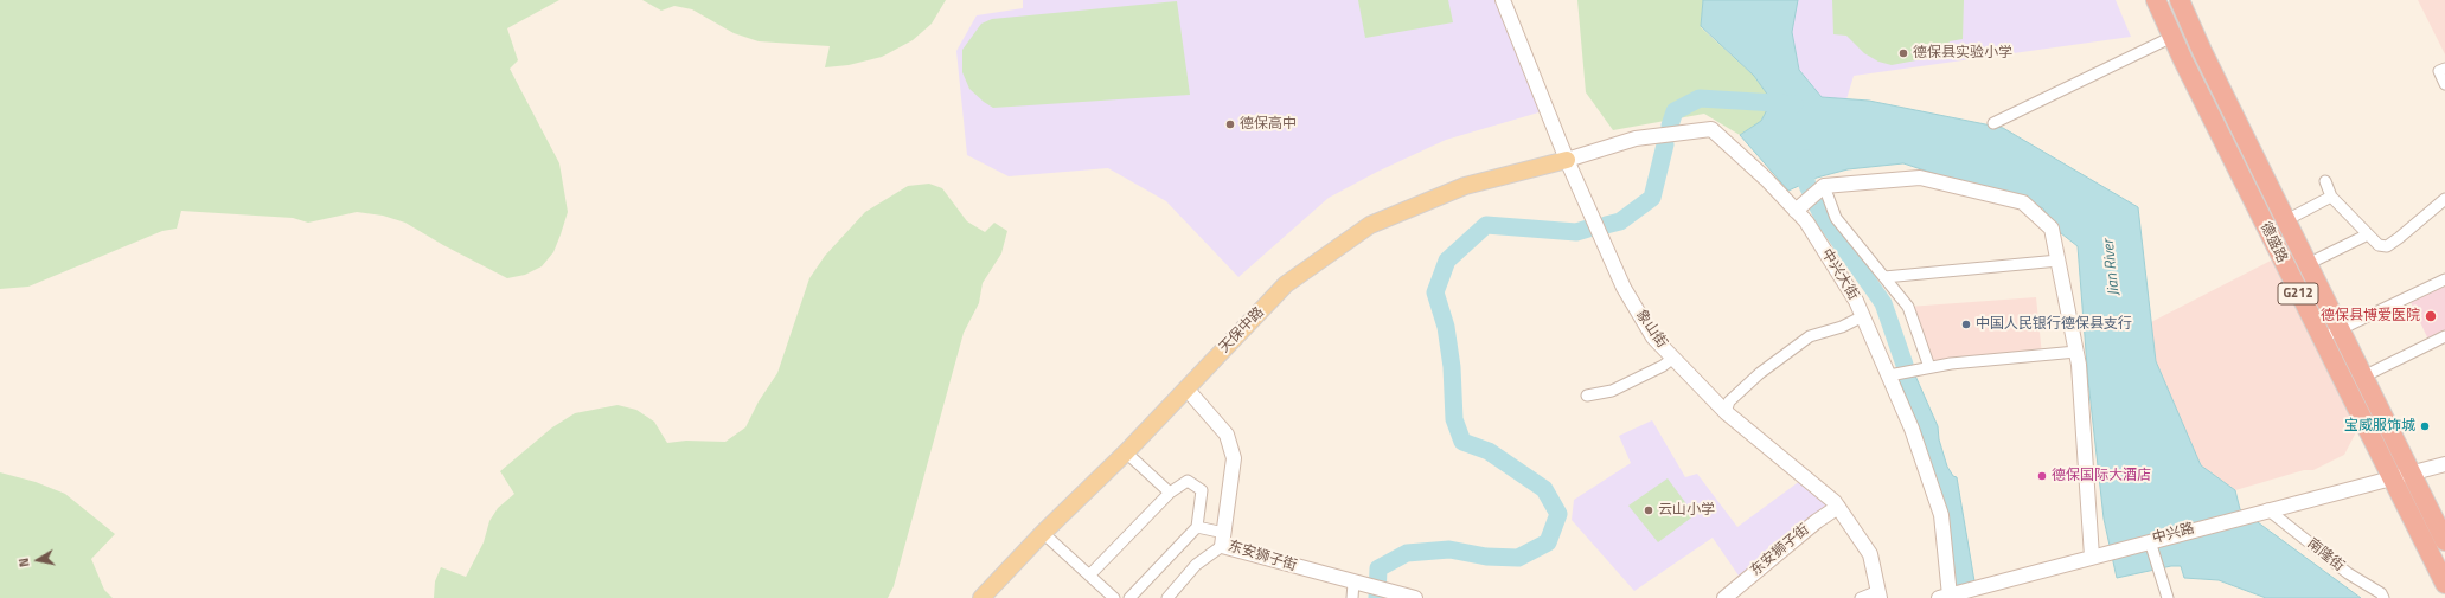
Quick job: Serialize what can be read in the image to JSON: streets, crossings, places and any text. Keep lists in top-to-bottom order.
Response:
{
  "streets": {
    "highway": ["德盛路", "G212"],
    "main road": ["天保中路"],
    "street": [
      "中兴大街",
      "象山街",
      "中兴路",
      "东安狮子街",
      "南隆街"
    ]
  },
  "crossings": [
    ["德盛路", "中兴路"],
    ["中兴大街", "象山街"],
    ["中兴大街", "天保中路"],
    ["中兴大街", "中兴路"],
    ["G212", "中兴路"],
    ["象山街", "天保中路"],
    ["象山街", "东安狮子街"],
    ["天保中路", "东安狮子街"],
    ["中兴路", "南隆街"]
  ],
  "water": ["Jian River"],
  "places": [
    "德保县实验小学",
    "德保高中",
    "德保县博爱医院",
    "中国人民银行德保县支行",
    "宝威服饰城",
    "德保国际大酒店",
    "云山小学"
  ],
  "north": "left"
}
